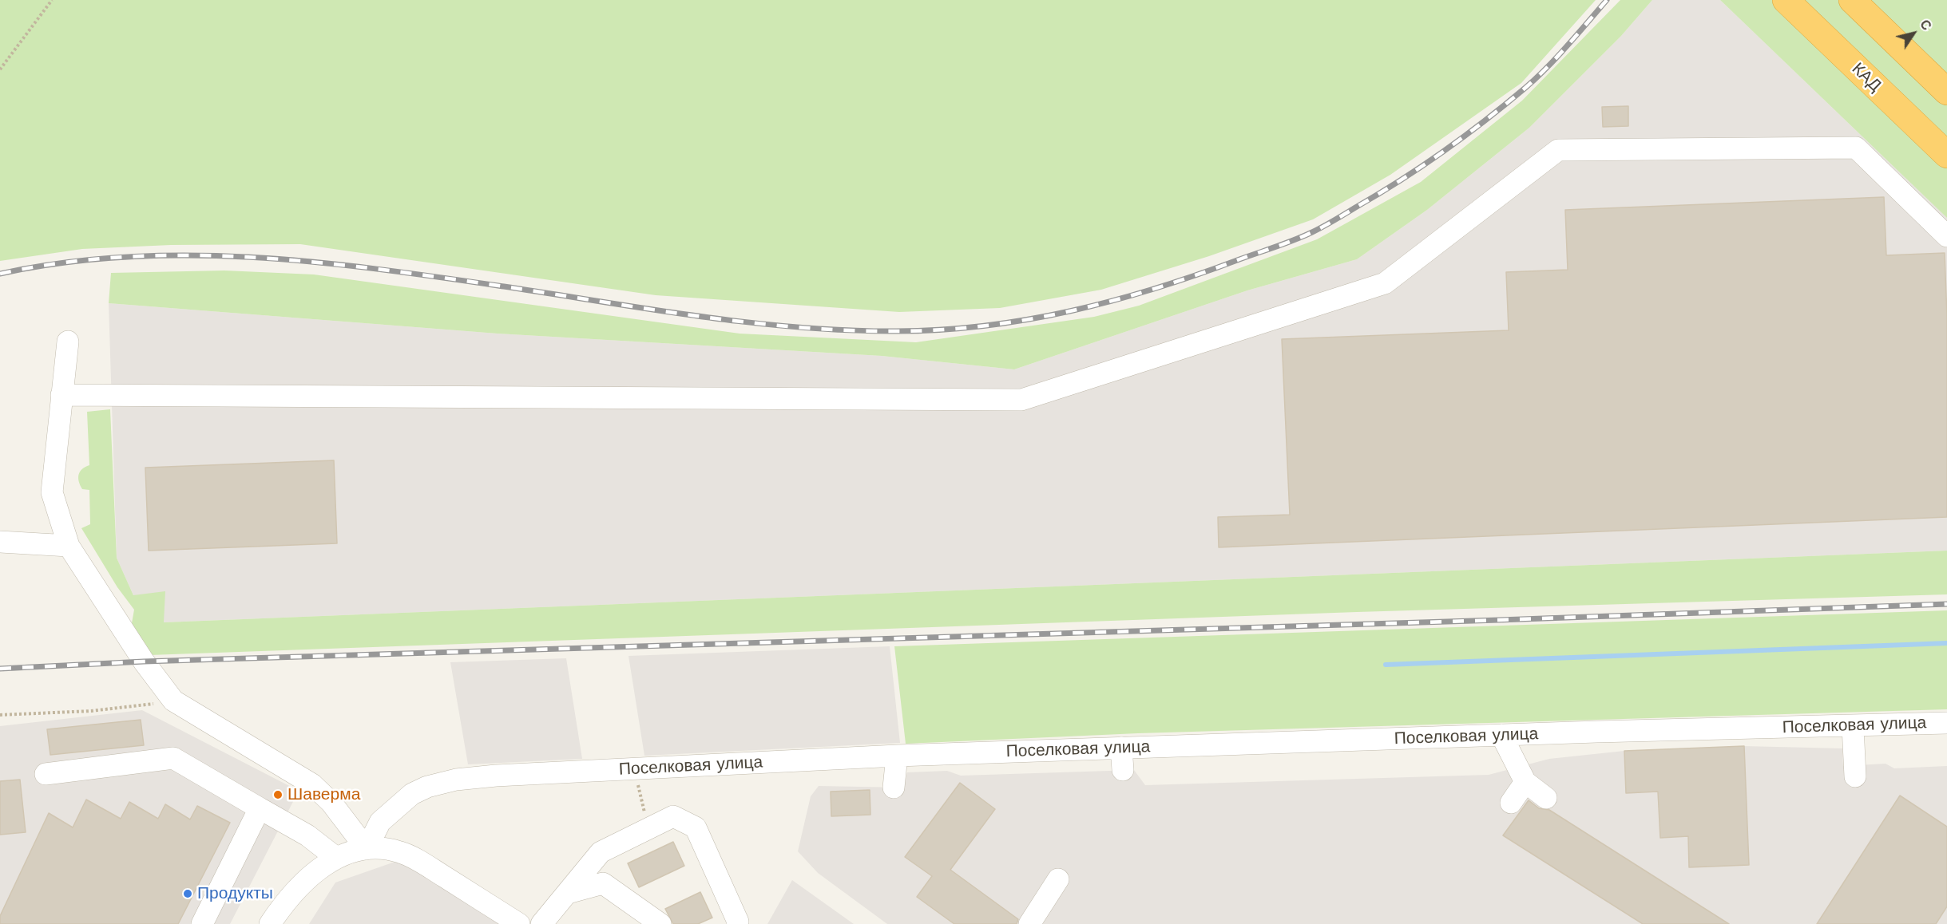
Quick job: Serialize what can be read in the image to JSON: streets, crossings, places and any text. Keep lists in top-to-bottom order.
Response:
{
  "streets": {
    "highway": ["КАД"],
    "street": ["Поселковая улица"]
  },
  "places": ["Шаверма", "Продукты"],
  "north": "top right"
}
